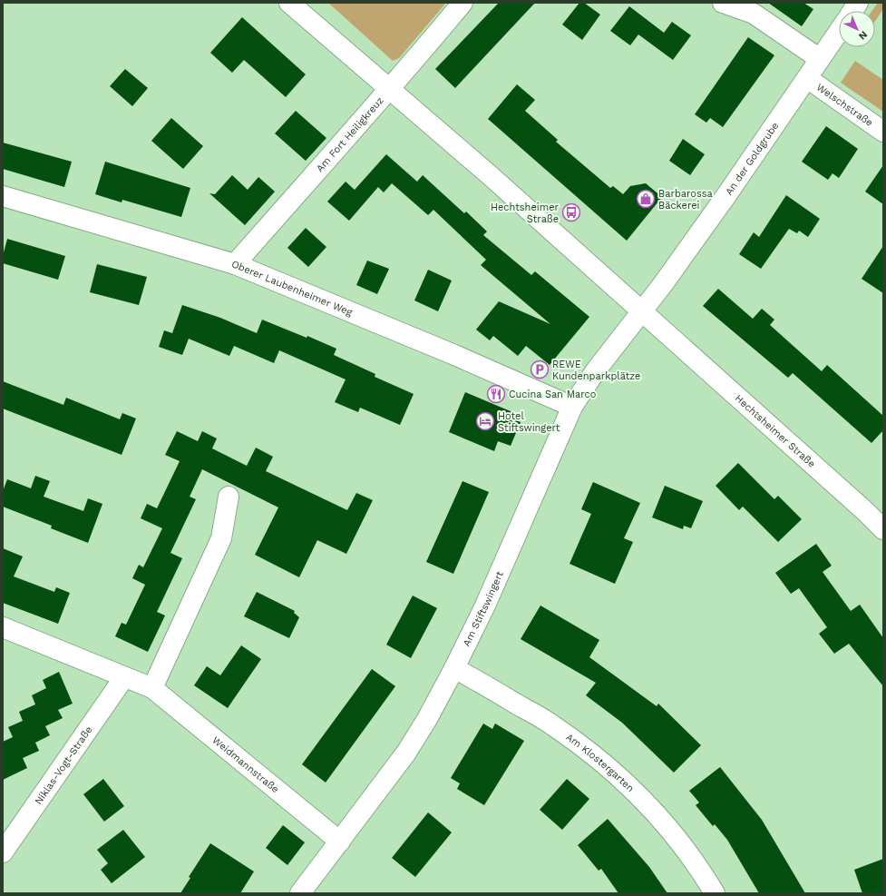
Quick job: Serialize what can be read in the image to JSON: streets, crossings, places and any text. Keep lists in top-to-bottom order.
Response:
{
  "streets": {
    "street": [
      "Welschstraße",
      "Am Fort Heiligkreuz",
      "An der Goldgrube",
      "Oberer Laubenheimer Weg",
      "Hechtsheimer Straße",
      "Am Stiftswingert",
      "Am Klostergarten",
      "Niklas-Vogt-Straße",
      "Weidmannstraße"
    ]
  },
  "crossings": [
    ["Welschstraße", "An der Goldgrube"],
    ["Am Fort Heiligkreuz", "Oberer Laubenheimer Weg"],
    ["Am Fort Heiligkreuz", "Hechtsheimer Straße"],
    ["An der Goldgrube", "Hechtsheimer Straße"],
    ["An der Goldgrube", "Am Stiftswingert"],
    ["Oberer Laubenheimer Weg", "Am Stiftswingert"],
    ["Hechtsheimer Straße", "Am Stiftswingert"],
    ["Am Stiftswingert", "Am Klostergarten"],
    ["Am Stiftswingert", "Weidmannstraße"],
    ["Niklas-Vogt-Straße", "Weidmannstraße"]
  ],
  "places": {
    "shop": ["Barbarossa Bäckerei"],
    "bus stop": ["Hechtsheimer Straße"],
    "parking": ["REWE Kundenparkplätze"],
    "restaurant": ["Cucina San Marco"],
    "hotel": ["Hotel Stiftswingert"]
  },
  "north": "bottom right"
}
